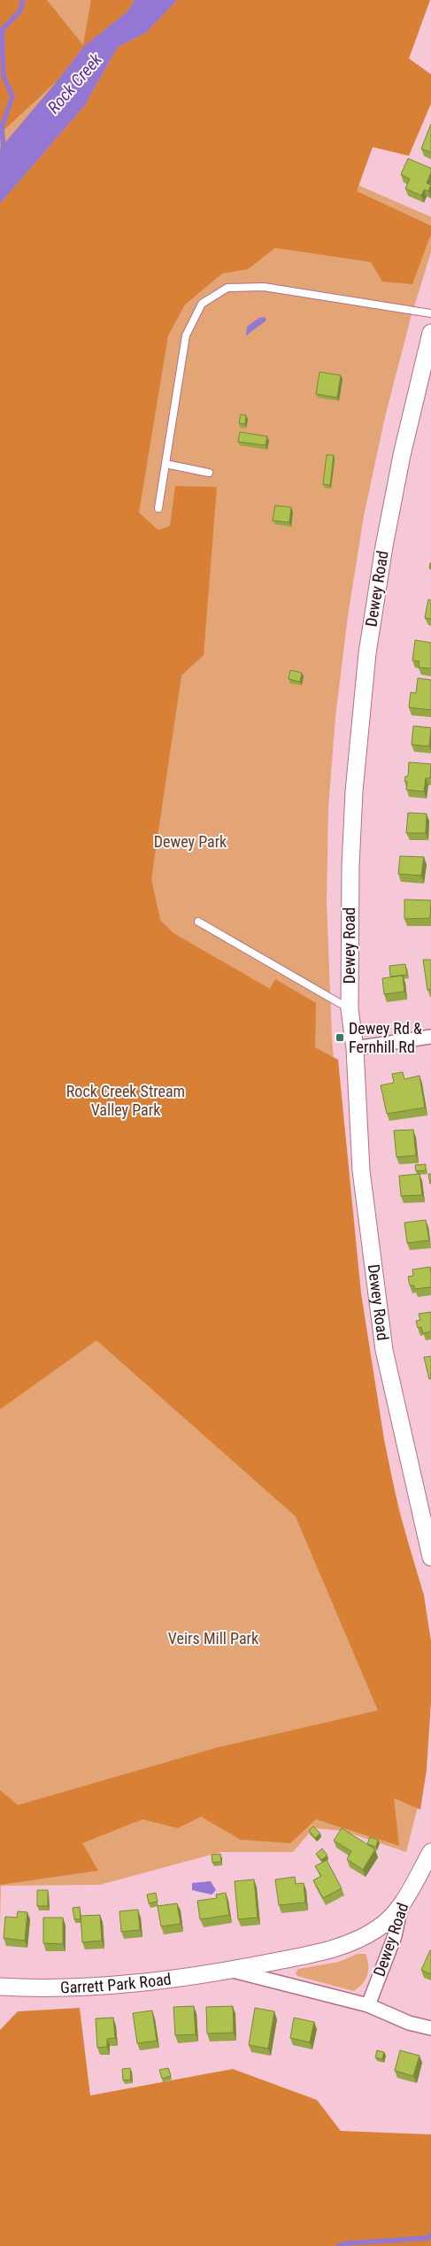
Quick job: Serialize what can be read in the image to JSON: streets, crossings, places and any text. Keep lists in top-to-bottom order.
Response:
{
  "streets": {
    "street": ["Dewey Road", "Garrett Park Road"]
  },
  "crossings": [
    ["Dewey Road", "Garrett Park Road"]
  ],
  "water": ["Rock Creek"],
  "parks": ["Dewey Park", "Rock Creek Stream Valley Park", "Veirs Mill Park"],
  "places": {
    "transit": ["Dewey Rd & Fernhill Rd"]
  }
}
